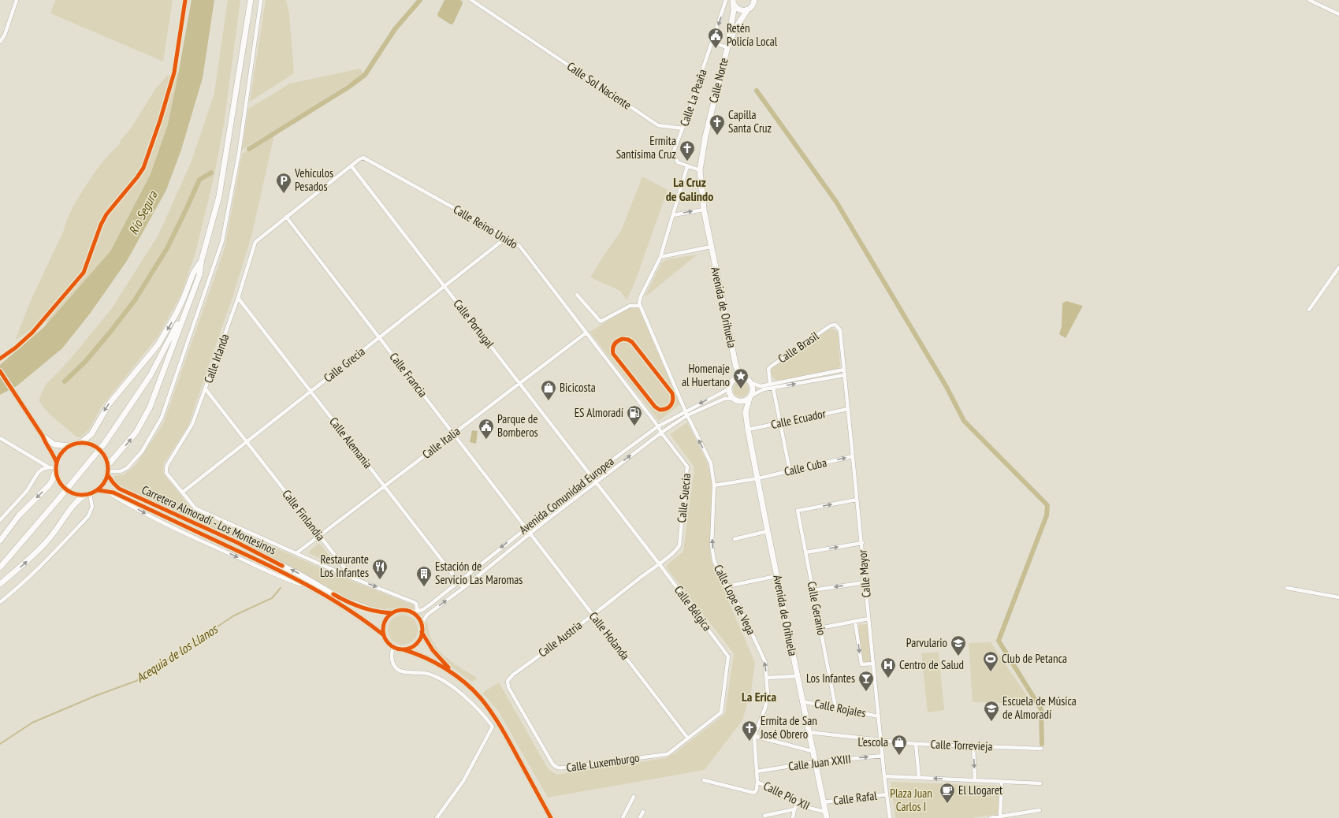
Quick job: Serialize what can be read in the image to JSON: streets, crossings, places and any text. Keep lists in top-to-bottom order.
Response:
{
  "streets": {
    "main road": ["Calle Norte", "Avenida de Orihuela", "Carretera Almoradí - Los Montesinos"],
    "street": [
      "Calle Sol Naciente",
      "Calle La Peaña",
      "Calle Reino Unido",
      "Calle Portugal",
      "Calle Brasil",
      "Calle Irlanda",
      "Calle Grecia",
      "Calle Francia",
      "Calle Ecuador",
      "Calle Alemania",
      "Calle Italia",
      "Calle Cuba",
      "Avenida Comunidad Europea",
      "Calle Suecia",
      "Calle Finlandia",
      "Calle Mayor",
      "Calle Lope de Vega",
      "Calle Bélgica",
      "Calle Geranio",
      "Calle Holanda",
      "Calle Austria",
      "Calle Rojales",
      "Calle Torrevieja",
      "Calle Luxemburgo",
      "Calle Juan XXIII",
      "Calle Pío XII",
      "Calle Rafal"
    ]
  },
  "crossings": [
    ["Calle Norte", "Calle La Peaña"],
    ["Calle Norte", "Avenida de Orihuela"],
    ["Calle Sol Naciente", "Calle La Peaña"],
    ["Calle Reino Unido", "Calle Portugal"],
    ["Calle Reino Unido", "Calle Irlanda"],
    ["Calle Reino Unido", "Calle Grecia"],
    ["Calle Reino Unido", "Calle Francia"],
    ["Calle Reino Unido", "Calle Italia"],
    ["Calle Reino Unido", "Avenida Comunidad Europea"],
    ["Calle Reino Unido", "Calle Suecia"],
    ["Avenida de Orihuela", "Calle Ecuador"],
    ["Avenida de Orihuela", "Calle Cuba"],
    ["Avenida de Orihuela", "Avenida Comunidad Europea"],
    ["Avenida de Orihuela", "Calle Rojales"],
    ["Avenida de Orihuela", "Calle Torrevieja"],
    ["Avenida de Orihuela", "Calle Juan XXIII"],
    ["Avenida de Orihuela", "Calle Pío XII"],
    ["Avenida de Orihuela", "Calle Rafal"],
    ["Calle Portugal", "Calle Grecia"],
    ["Calle Portugal", "Calle Italia"],
    ["Calle Portugal", "Avenida Comunidad Europea"],
    ["Calle Portugal", "Calle Bélgica"],
    ["Calle Brasil", "Calle Mayor"],
    ["Calle Irlanda", "Calle Grecia"],
    ["Calle Irlanda", "Calle Alemania"],
    ["Calle Irlanda", "Calle Finlandia"],
    ["Calle Grecia", "Calle Francia"],
    ["Calle Grecia", "Calle Alemania"],
    ["Calle Grecia", "Calle Finlandia"],
    ["Calle Francia", "Calle Italia"],
    ["Calle Francia", "Avenida Comunidad Europea"],
    ["Calle Francia", "Calle Holanda"],
    ["Calle Ecuador", "Calle Mayor"],
    ["Calle Alemania", "Calle Italia"],
    ["Calle Alemania", "Avenida Comunidad Europea"],
    ["Calle Italia", "Calle Finlandia"],
    ["Calle Cuba", "Calle Mayor"],
    ["Calle Cuba", "Calle Lope de Vega"],
    ["Avenida Comunidad Europea", "Calle Suecia"],
    ["Avenida Comunidad Europea", "Carretera Almoradí - Los Montesinos"],
    ["Avenida Comunidad Europea", "Calle Lope de Vega"],
    ["Avenida Comunidad Europea", "Calle Bélgica"],
    ["Avenida Comunidad Europea", "Calle Holanda"],
    ["Calle Suecia", "Calle Bélgica"],
    ["Calle Suecia", "Calle Austria"],
    ["Calle Mayor", "Calle Geranio"],
    ["Calle Mayor", "Calle Rojales"],
    ["Calle Mayor", "Calle Torrevieja"],
    ["Calle Mayor", "Calle Juan XXIII"],
    ["Calle Mayor", "Calle Rafal"],
    ["Calle Lope de Vega", "Calle Juan XXIII"],
    ["Calle Lope de Vega", "Calle Pío XII"],
    ["Calle Bélgica", "Calle Holanda"],
    ["Calle Bélgica", "Calle Austria"],
    ["Calle Bélgica", "Calle Luxemburgo"],
    ["Calle Geranio", "Calle Rojales"],
    ["Calle Holanda", "Calle Austria"],
    ["Calle Holanda", "Calle Luxemburgo"],
    ["Calle Austria", "Calle Luxemburgo"],
    ["Calle Juan XXIII", "Calle Pío XII"]
  ],
  "one_way": ["Calle Cuba", "Calle Lope de Vega", "Calle Juan XXIII"],
  "districts": ["La Cruz de Galindo", "La Erica"],
  "water": ["Río Segura", "Acequia de los Llanos"],
  "parks": ["Plaza Juan Carlos I"],
  "places": {
    "public building": ["Retén Policía Local", "Parque de Bomberos"],
    "church": ["Capilla Santa Cruz", "Ermita Santísima Cruz", "Ermita de San José Obrero"],
    "parking": ["Vehículos Pesados"],
    "place": ["Homenaje al Huertano"],
    "shop": ["Bicicosta", "L'escola"],
    "fuel station": ["ES Almoradí"],
    "restaurant": ["Restaurante Los Infantes"],
    "building": ["Estación de Servicio Las Maromas"],
    "school or university": ["Parvulario", "Escuela de Música de Almoradí"],
    "sports": ["Club de Petanca"],
    "hospital": ["Centro de Salud"],
    "bar": ["Los Infantes"],
    "cafe": ["El Llogaret"]
  }
}
